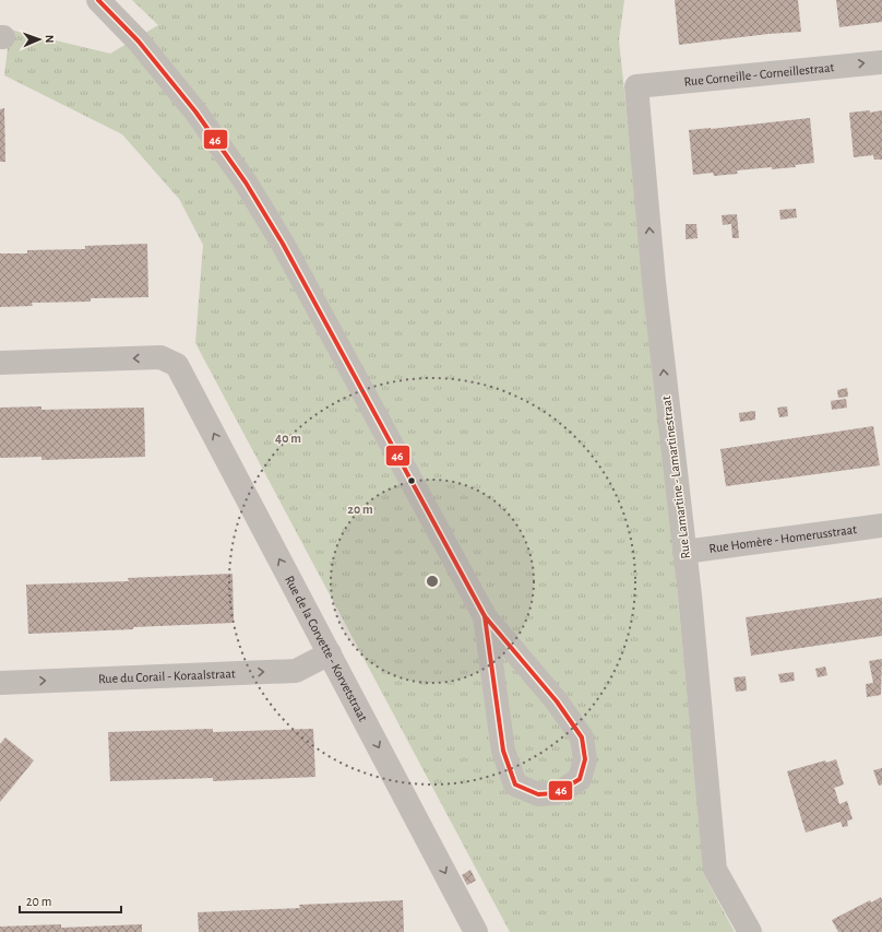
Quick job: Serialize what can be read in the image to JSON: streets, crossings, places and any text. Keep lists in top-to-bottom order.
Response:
{
  "streets": {
    "street": [
      "Rue Corneille - Corneillestraat",
      "Rue Lamartine - Lamartinestraat",
      "Rue Homère - Homerusstraat",
      "Rue de la Corvette - Korvetstraat",
      "Rue du Corail - Koraalstraat"
    ]
  },
  "crossings": [
    ["Rue Corneille - Corneillestraat", "Rue Lamartine - Lamartinestraat"],
    ["Rue Lamartine - Lamartinestraat", "Rue Homère - Homerusstraat"],
    ["Rue de la Corvette - Korvetstraat", "Rue du Corail - Koraalstraat"]
  ],
  "one_way": ["Rue Corneille - Corneillestraat", "Rue Lamartine - Lamartinestraat", "Rue du Corail - Koraalstraat"],
  "lines": ["transit line 46"],
  "scale_bar": "20 m",
  "north": "right",
  "rings": ["40 m", "20 m"]
}
